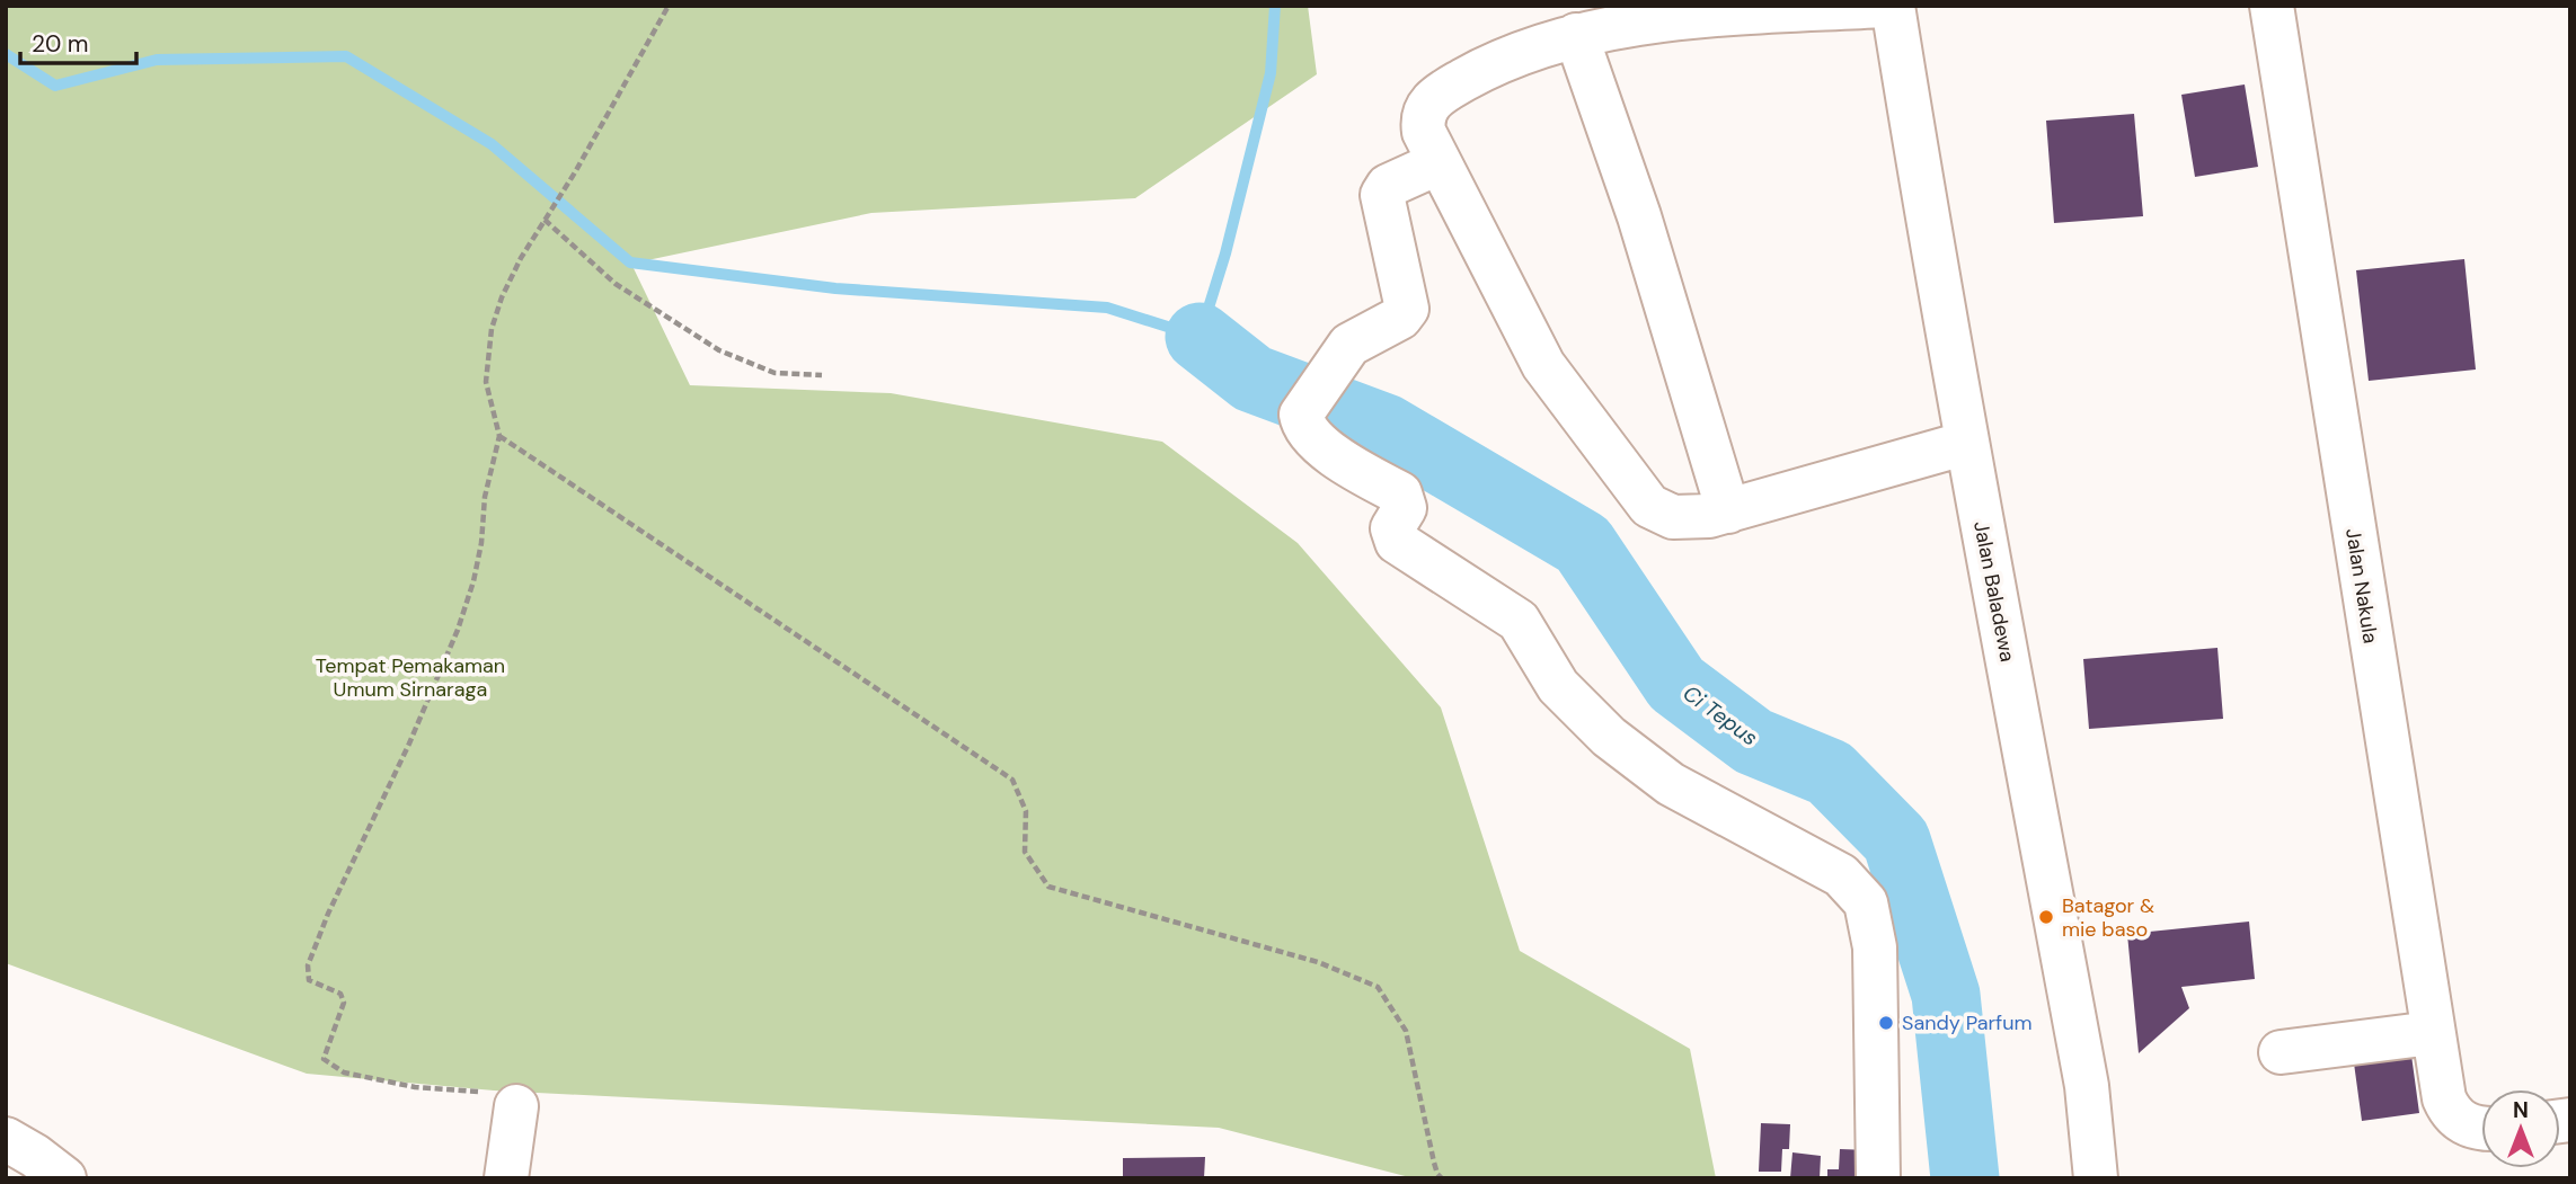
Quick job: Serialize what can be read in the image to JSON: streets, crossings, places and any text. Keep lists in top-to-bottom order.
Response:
{
  "streets": {
    "street": ["Jalan Nakula", "Jalan Baladewa"]
  },
  "water": ["Ci Tepus"],
  "parks": ["Tempat Pemakaman Umum Sirnaraga"],
  "places": ["Batagor & mie baso", "Sandy Parfum"],
  "scale_bar": "20 m",
  "north": "top"
}
